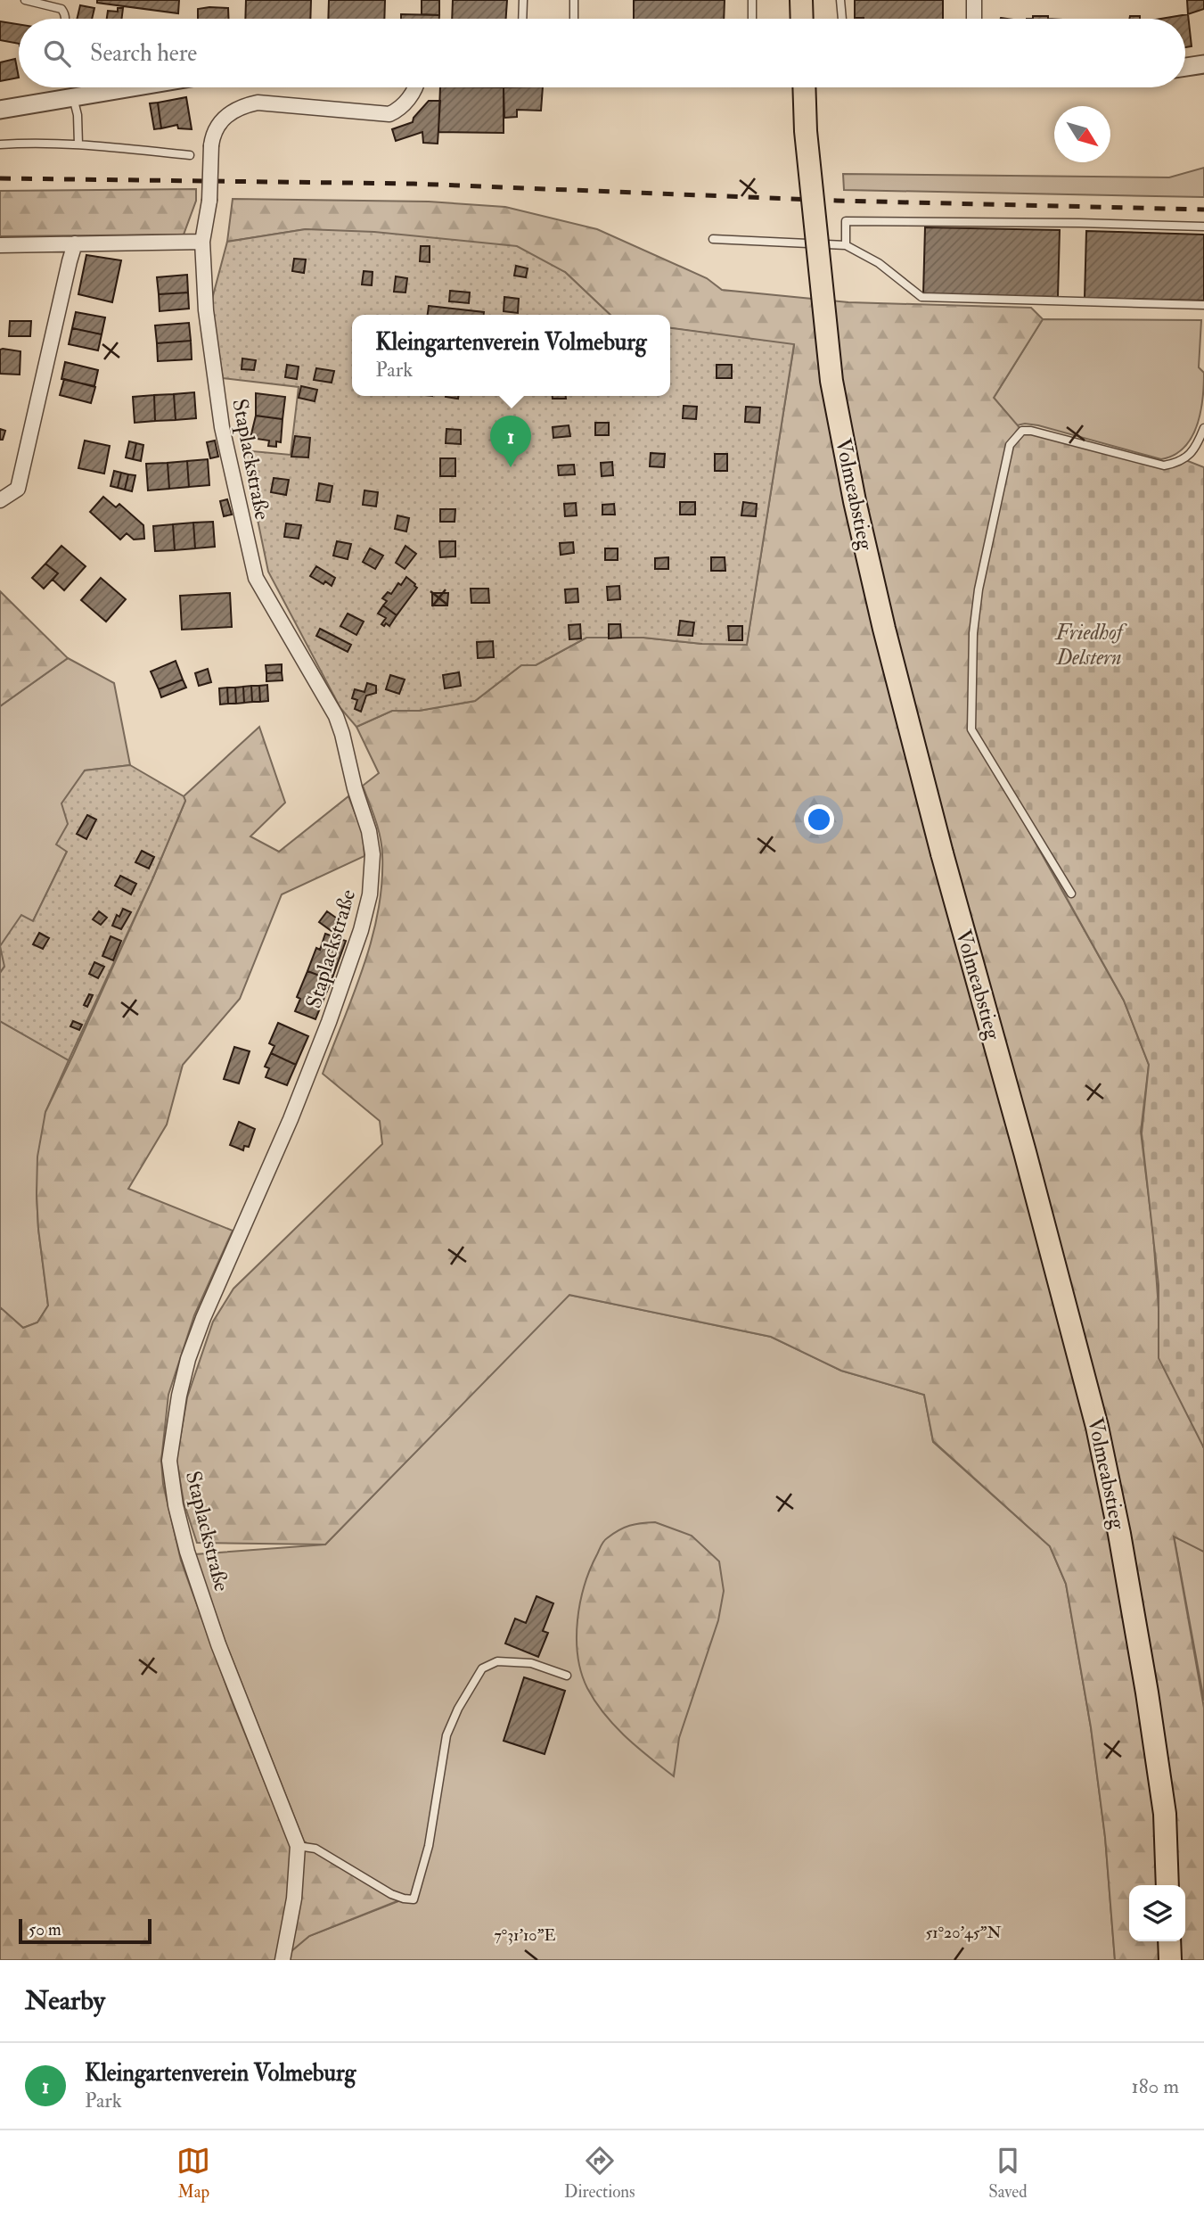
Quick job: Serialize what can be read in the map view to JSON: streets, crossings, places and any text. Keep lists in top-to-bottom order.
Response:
{
  "streets": {
    "main road": ["Volmeabstieg"],
    "street": ["Staplackstraße"]
  },
  "parks": ["Friedhof Delstern"],
  "scale_bar": "50 m",
  "north": "bottom right",
  "page": {
    "search": "Search here",
    "popup": ["Kleingartenverein Volmeburg", "Park"],
    "pins": "1",
    "scale": "50 m",
    "heading": "Nearby",
    "list": [
      {
        "mark": "1",
        "name": "Kleingartenverein Volmeburg",
        "note": "Park",
        "value": "180 m"
      }
    ],
    "nav": ["Map", "Directions", "Saved"]
  },
  "coordinates": ["51°20'45\"N", "7°31'10\"E"]
}
